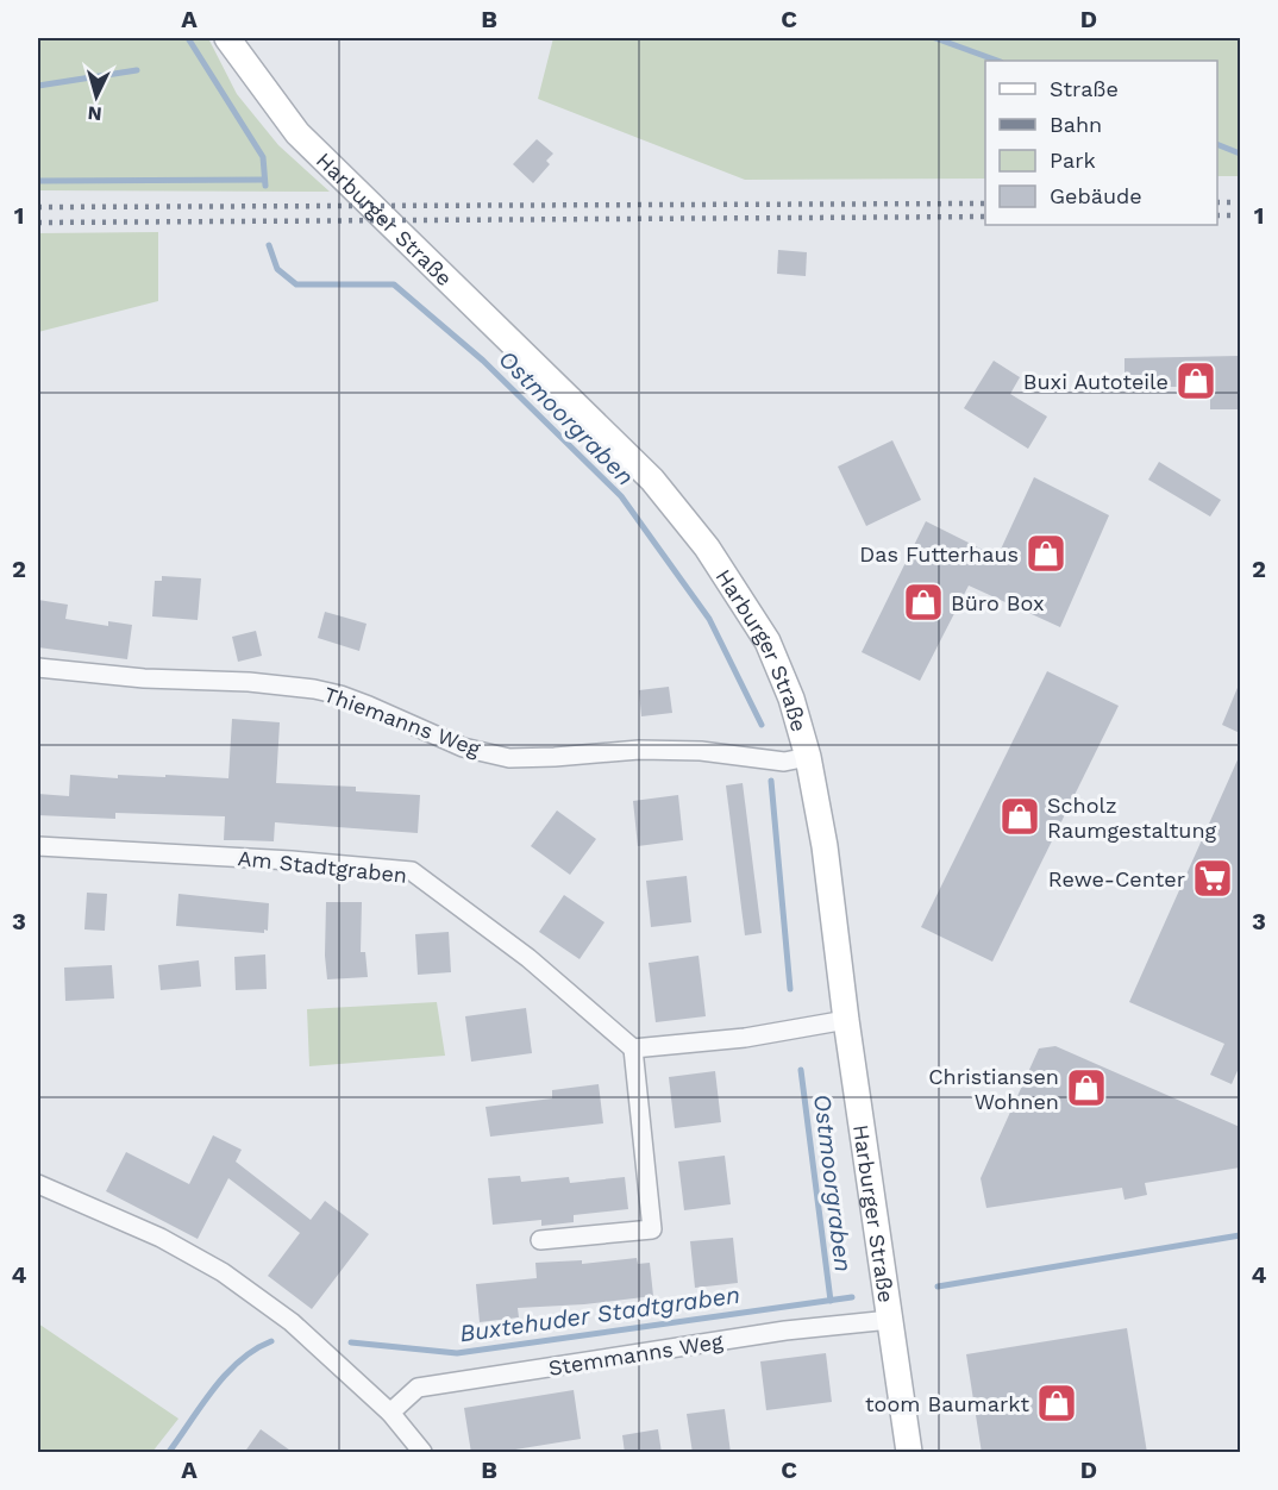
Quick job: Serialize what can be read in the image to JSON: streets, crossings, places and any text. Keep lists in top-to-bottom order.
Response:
{
  "streets": {
    "street": [
      "Harburger Straße",
      "Thiemanns Weg",
      "Am Stadtgraben",
      "Stemmanns Weg"
    ]
  },
  "crossings": [
    ["Harburger Straße", "Thiemanns Weg"],
    ["Harburger Straße", "Stemmanns Weg"]
  ],
  "water": ["Ostmoorgraben", "Buxtehuder Stadtgraben"],
  "places": {
    "shop": [
      "Buxi Autoteile",
      "Das Futterhaus",
      "Büro Box",
      "Scholz Raumgestaltung",
      "Christiansen Wohnen",
      "toom Baumarkt"
    ],
    "supermarket": ["Rewe-Center"]
  },
  "legend": [
    "Straße",
    "Bahn",
    "Park",
    "Gebäude"
  ],
  "north": "bottom",
  "grid": {
    "columns": [
      "A",
      "B",
      "C",
      "D"
    ],
    "rows": [
      "1",
      "2",
      "3",
      "4"
    ]
  }
}
